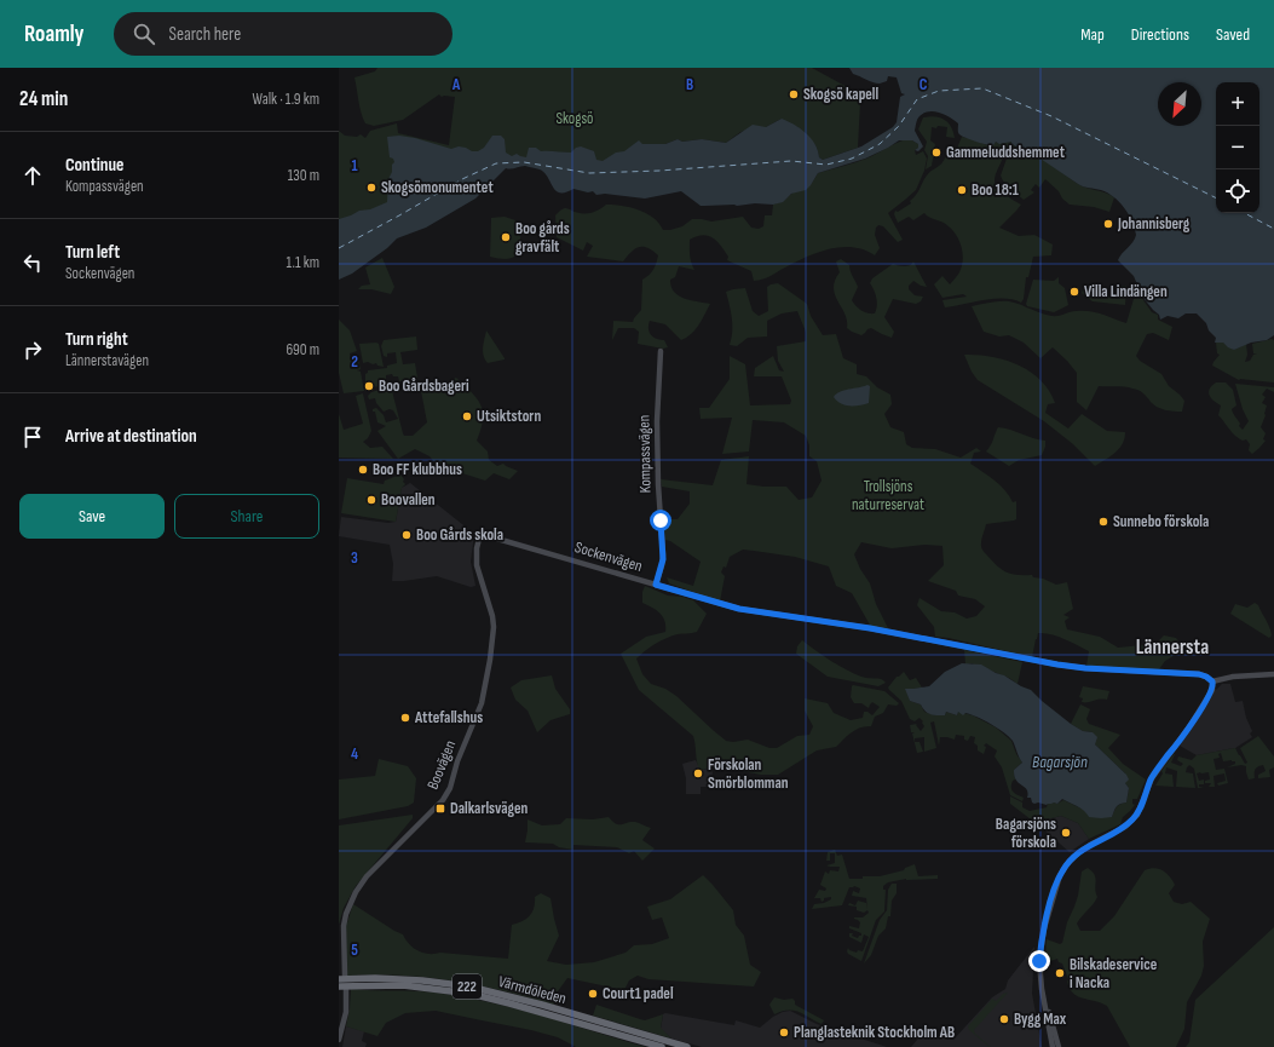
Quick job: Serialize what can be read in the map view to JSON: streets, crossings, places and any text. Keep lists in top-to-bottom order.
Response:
{
  "streets": {
    "highway": ["222", "Värmdöleden"],
    "street": ["Kompassvägen", "Sockenvägen", "Boovägen"]
  },
  "crossings": [
    ["Kompassvägen", "Sockenvägen"],
    ["Sockenvägen", "Boovägen"],
    ["Boovägen", "Värmdöleden"]
  ],
  "districts": ["Lännersta"],
  "water": ["Bagarsjön"],
  "parks": ["Skogsö", "Trollsjöns naturreservat"],
  "places": {
    "other": [
      "Skogsö kapell",
      "Gammeluddshemmet",
      "Skogsömonumentet",
      "Boo 18:1",
      "Johannisberg",
      "Boo gårds gravfält",
      "Villa Lindängen",
      "Boo Gårdsbageri",
      "Utsiktstorn",
      "Boo FF klubbhus",
      "Boovallen",
      "Sunnebo förskola",
      "Boo Gårds skola",
      "Attefallshus",
      "Förskolan Smörblomman",
      "Bagarsjöns förskola",
      "Bilskadeservice i Nacka",
      "Court1 padel",
      "Bygg Max",
      "Planglasteknik Stockholm AB"
    ],
    "transit": ["Dalkarlsvägen"]
  },
  "north": "bottom left",
  "page": {
    "header": "Roamly",
    "search": "Search here",
    "nav": ["Map", "Directions", "Saved"],
    "heading": ["24 min", "Walk · 1.9 km"],
    "map_buttons": ["+", "−"],
    "list": [
      ["Continue", "Kompassvägen", "130 m"],
      ["Turn left", "Sockenvägen", "1.1 km"],
      ["Turn right", "Lännerstavägen", "690 m"],
      "Arrive at destination"
    ],
    "buttons": ["Save", "Share"]
  },
  "grid": {
    "columns": ["A", "B", "C"],
    "rows": [
      "1",
      "2",
      "3",
      "4",
      "5"
    ]
  }
}
